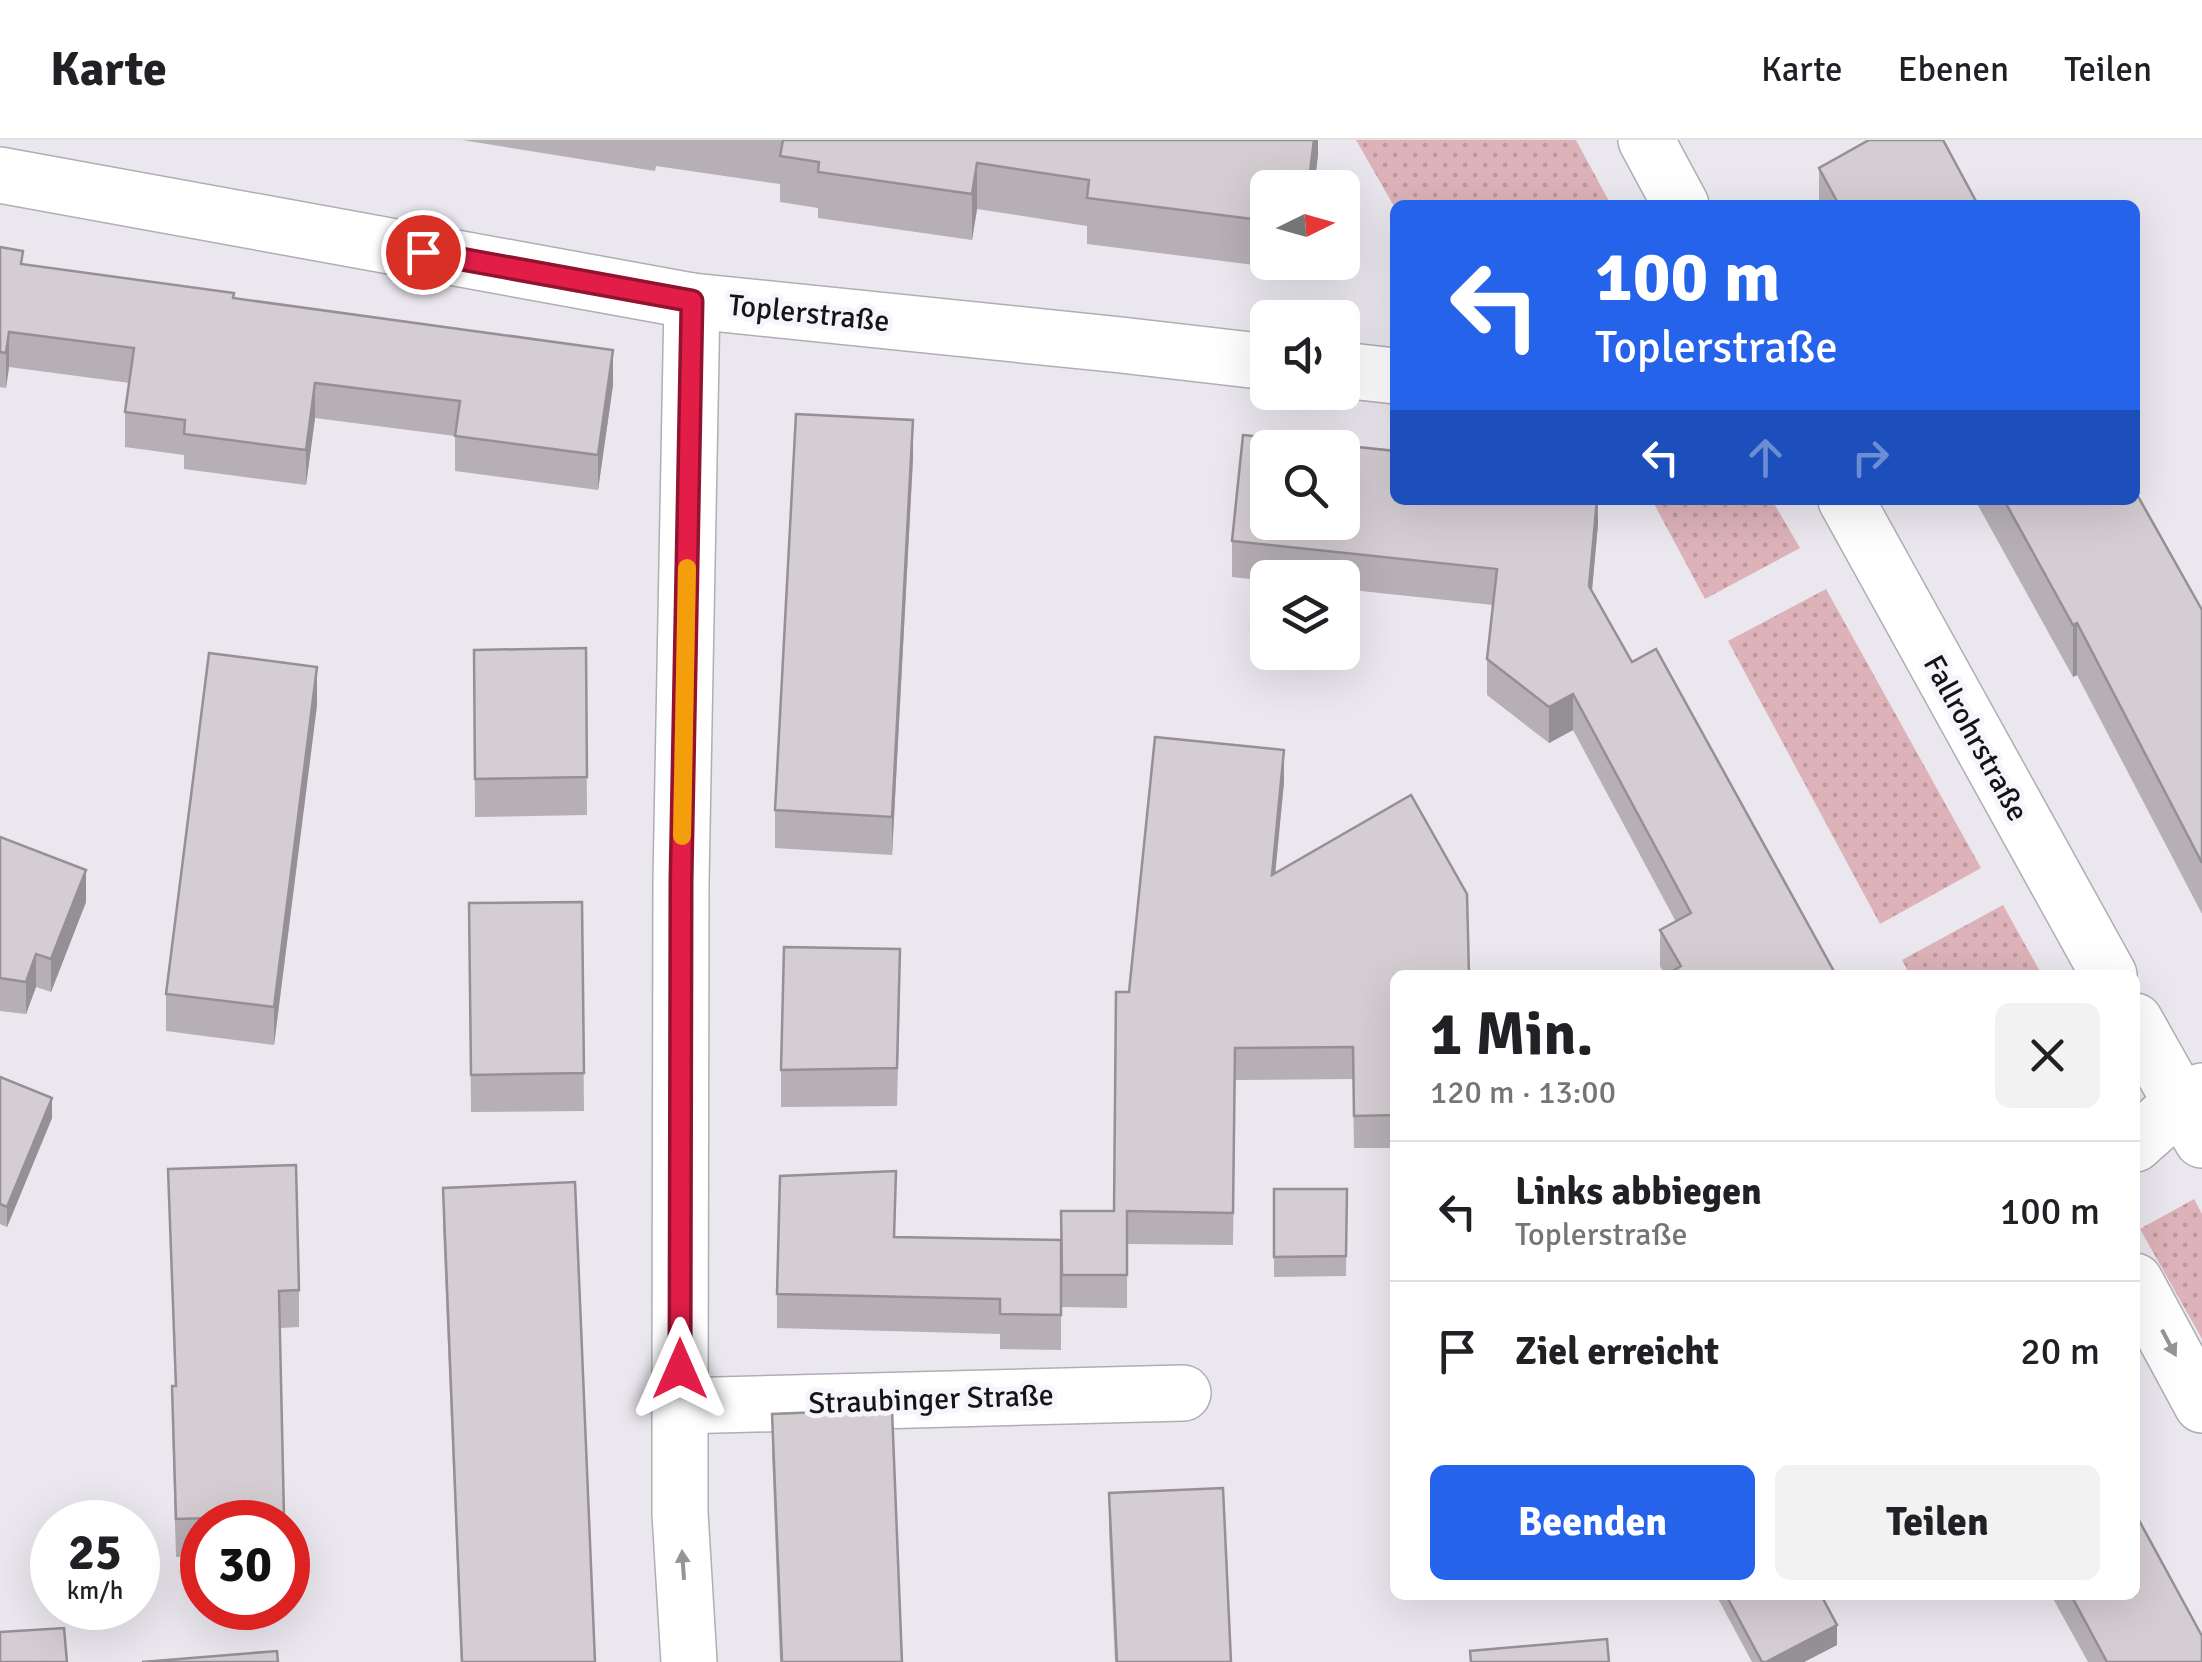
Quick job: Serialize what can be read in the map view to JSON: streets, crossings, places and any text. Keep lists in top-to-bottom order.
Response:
{
  "streets": {
    "street": ["Toplerstraße", "Fallrohrstraße", "Straubinger Straße"]
  },
  "north": "right",
  "page": {
    "header": "Karte",
    "nav": ["Karte", "Ebenen", "Teilen"],
    "turn": ["100 m", "Toplerstraße"],
    "heading": ["1 Min.", "120 m · 13:00"],
    "list": [
      {
        "name": "Links abbiegen",
        "note": "Toplerstraße",
        "value": "100 m"
      },
      {
        "name": "Ziel erreicht",
        "value": "20 m"
      }
    ],
    "buttons": ["Beenden", "Teilen"],
    "speed": "25 km/h",
    "limit": "30"
  }
}
